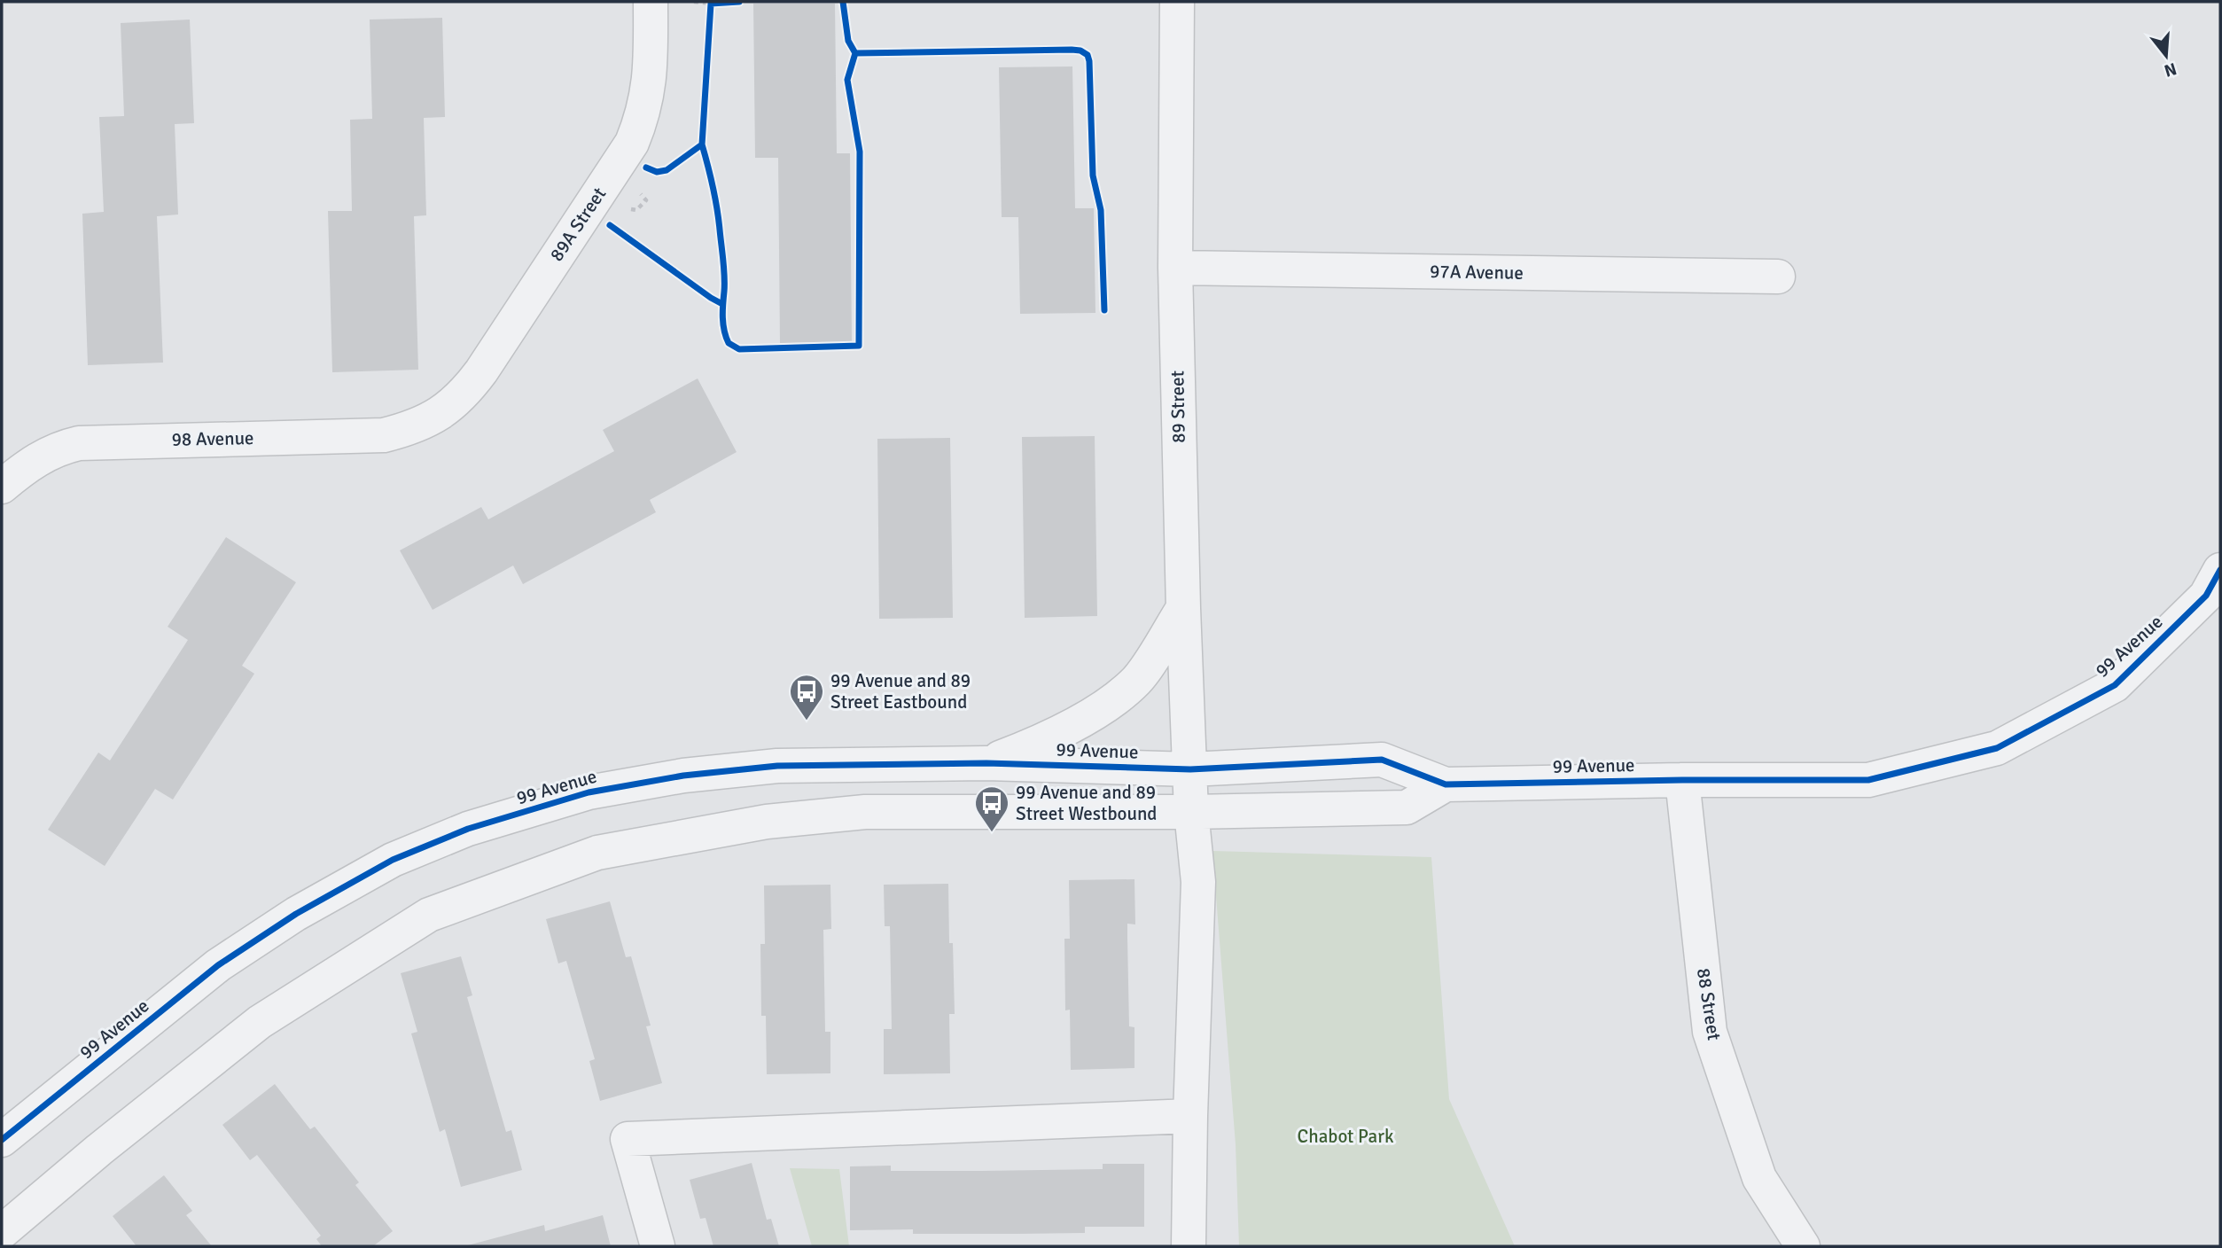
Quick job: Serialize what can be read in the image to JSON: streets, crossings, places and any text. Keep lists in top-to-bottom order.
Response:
{
  "streets": {
    "street": [
      "89A Street",
      "97A Avenue",
      "89 Street",
      "98 Avenue",
      "99 Avenue",
      "88 Street"
    ]
  },
  "crossings": [
    ["89A Street", "98 Avenue"],
    ["97A Avenue", "89 Street"],
    ["89 Street", "99 Avenue"],
    ["99 Avenue", "88 Street"]
  ],
  "parks": ["Chabot Park"],
  "places": {
    "bus stop": ["99 Avenue and 89 Street Eastbound", "99 Avenue and 89 Street Westbound"]
  },
  "north": "bottom"
}
